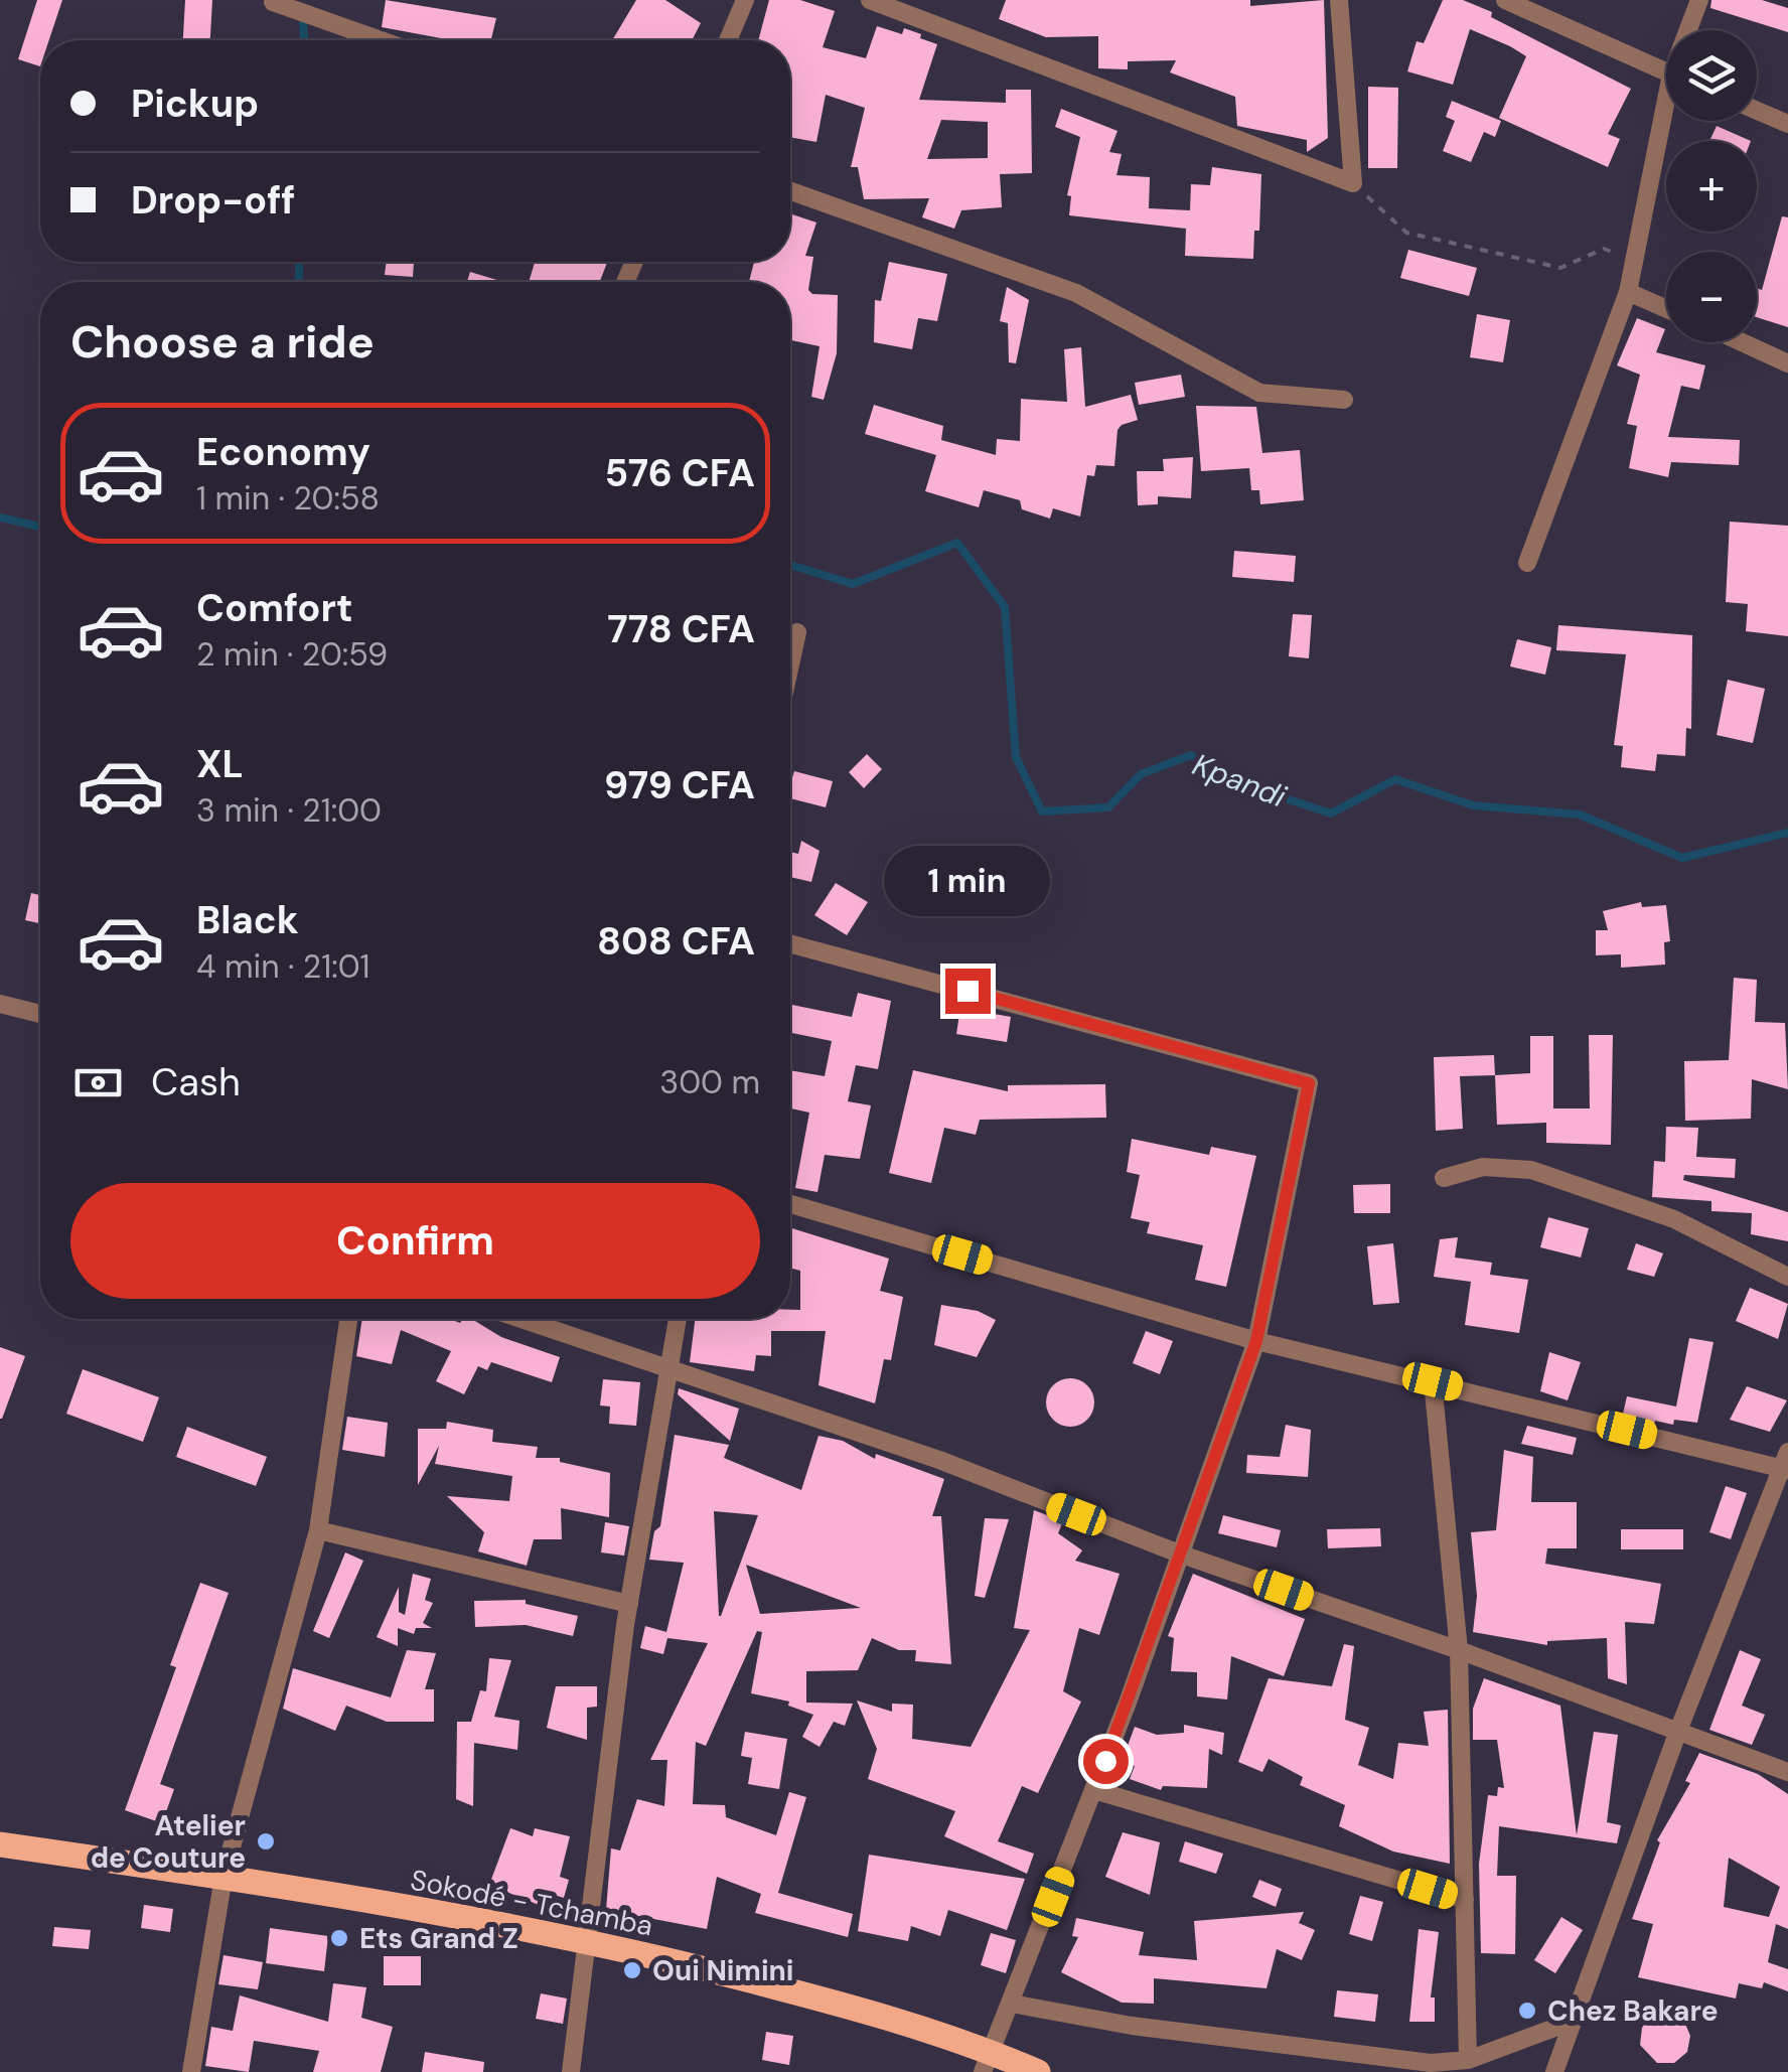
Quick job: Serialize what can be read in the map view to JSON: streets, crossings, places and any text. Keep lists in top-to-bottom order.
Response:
{
  "streets": {
    "main road": ["Sokodé - Tchamba"]
  },
  "water": ["Kpandi"],
  "places": [
    "Atelier de Couture",
    "Ets Grand Z",
    "Oui Nimini",
    "Chez Bakare"
  ],
  "page": {
    "map_buttons": ["+", "−"],
    "banner": ["Pickup", "Drop-off"],
    "heading": "Choose a ride",
    "list": [
      {
        "name": "Economy",
        "note": "1 min · 20:58",
        "value": "576 CFA"
      },
      {
        "name": "Comfort",
        "note": "2 min · 20:59",
        "value": "778 CFA"
      },
      {
        "name": "XL",
        "note": "3 min · 21:00",
        "value": "979 CFA"
      },
      {
        "name": "Black",
        "note": "4 min · 21:01",
        "value": "808 CFA"
      }
    ],
    "bubble": "1 min",
    "pay": ["Cash", "300 m"],
    "buttons": "Confirm"
  }
}
